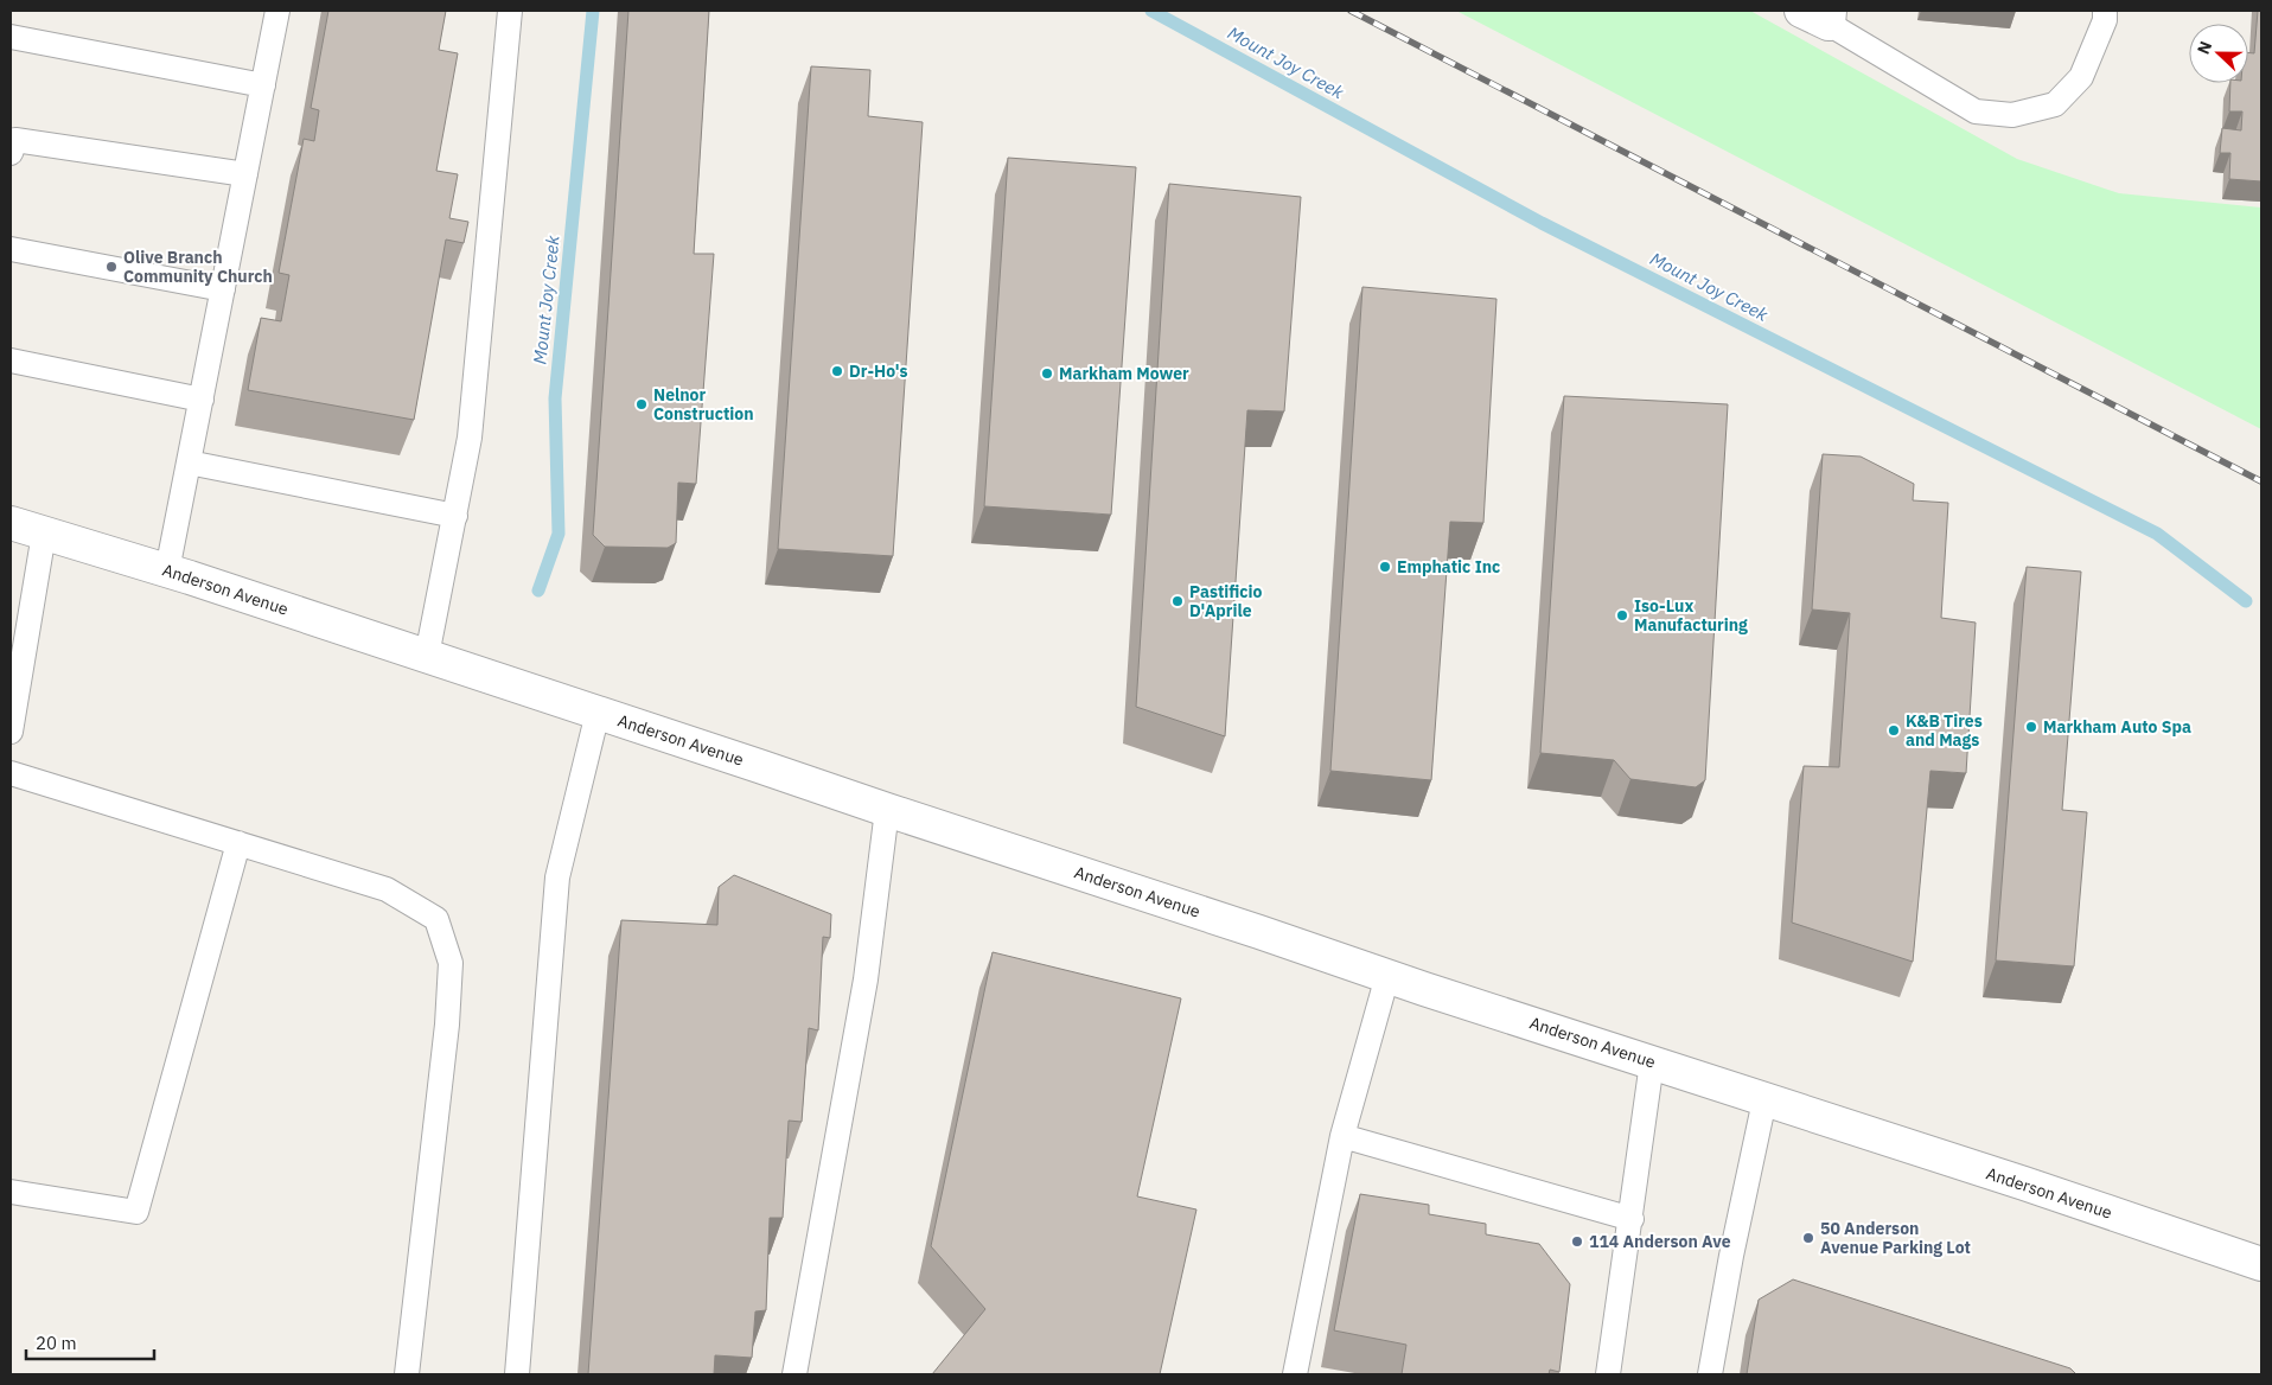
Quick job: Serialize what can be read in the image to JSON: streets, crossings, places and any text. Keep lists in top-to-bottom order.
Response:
{
  "streets": {
    "street": ["Anderson Avenue"]
  },
  "water": ["Mount Joy Creek"],
  "places": [
    "Olive Branch Community Church",
    "Dr-Ho's",
    "Markham Mower",
    "Nelnor Construction",
    "Emphatic Inc",
    "Pastificio D'Aprile",
    "Iso-Lux Manufacturing",
    "Markham Auto Spa",
    "K&B Tires and Mags",
    "50 Anderson Avenue Parking Lot",
    "114 Anderson Ave"
  ],
  "scale_bar": "20 m",
  "north": "left"
}
